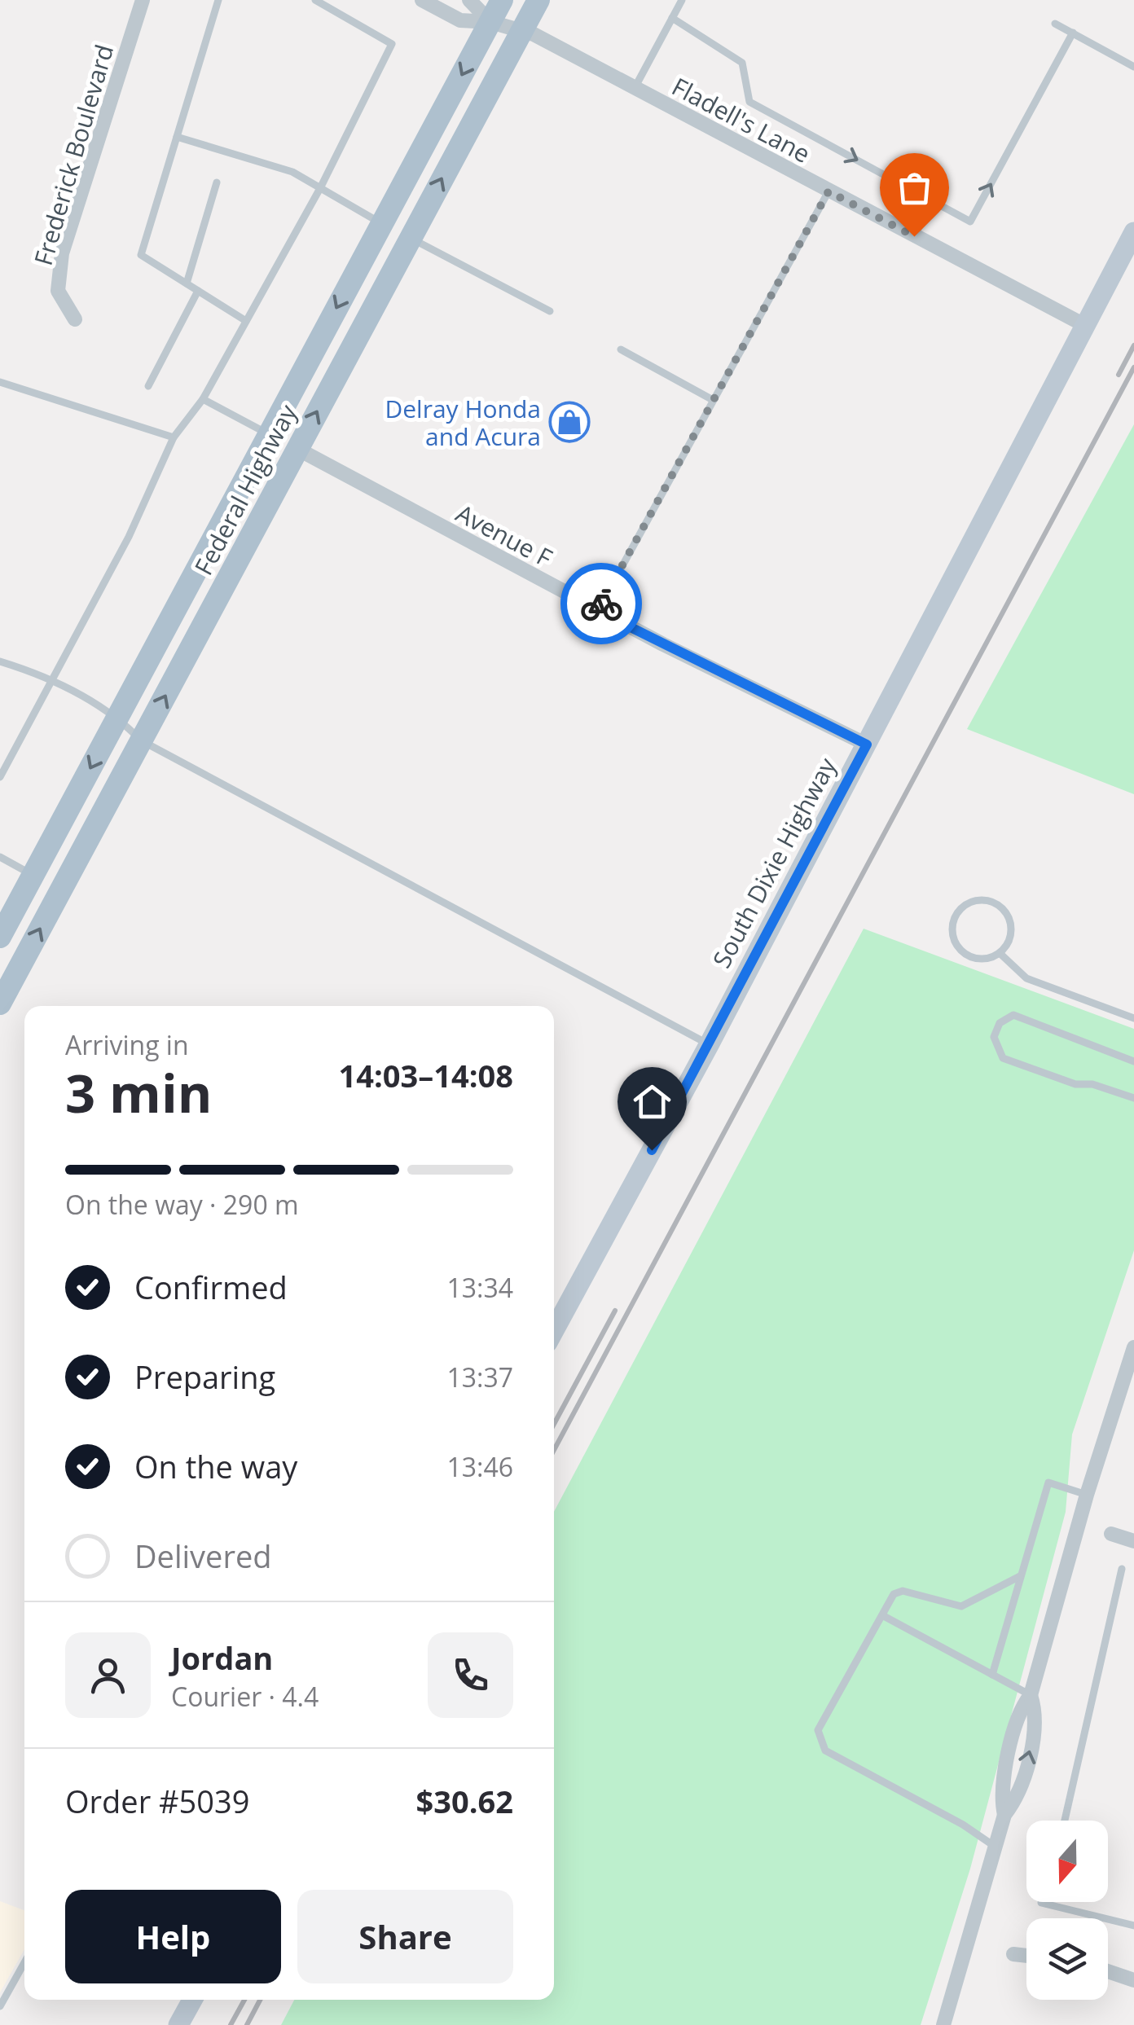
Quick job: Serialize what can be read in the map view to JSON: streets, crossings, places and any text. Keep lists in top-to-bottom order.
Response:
{
  "streets": {
    "main road": ["Federal Highway"],
    "street": [
      "Fladell's Lane",
      "Frederick Boulevard",
      "Avenue F",
      "South Dixie Highway"
    ]
  },
  "crossings": [
    ["Fladell's Lane", "Federal Highway"],
    ["Fladell's Lane", "South Dixie Highway"],
    ["Federal Highway", "Avenue F"],
    ["Avenue F", "South Dixie Highway"]
  ],
  "places": {
    "shop": ["Delray Honda and Acura"]
  },
  "north": "bottom",
  "page": {
    "heading": ["3 min", "Arriving in", "14:03–14:08"],
    "panel": [
      "Jordan",
      "Courier · 4.4",
      "Order #5039",
      "$30.62"
    ],
    "bar": "On the way · 290 m",
    "list": [
      ["Confirmed", "13:34"],
      ["Preparing", "13:37"],
      ["On the way", "13:46"],
      "Delivered"
    ],
    "buttons": ["Help", "Share"]
  }
}
